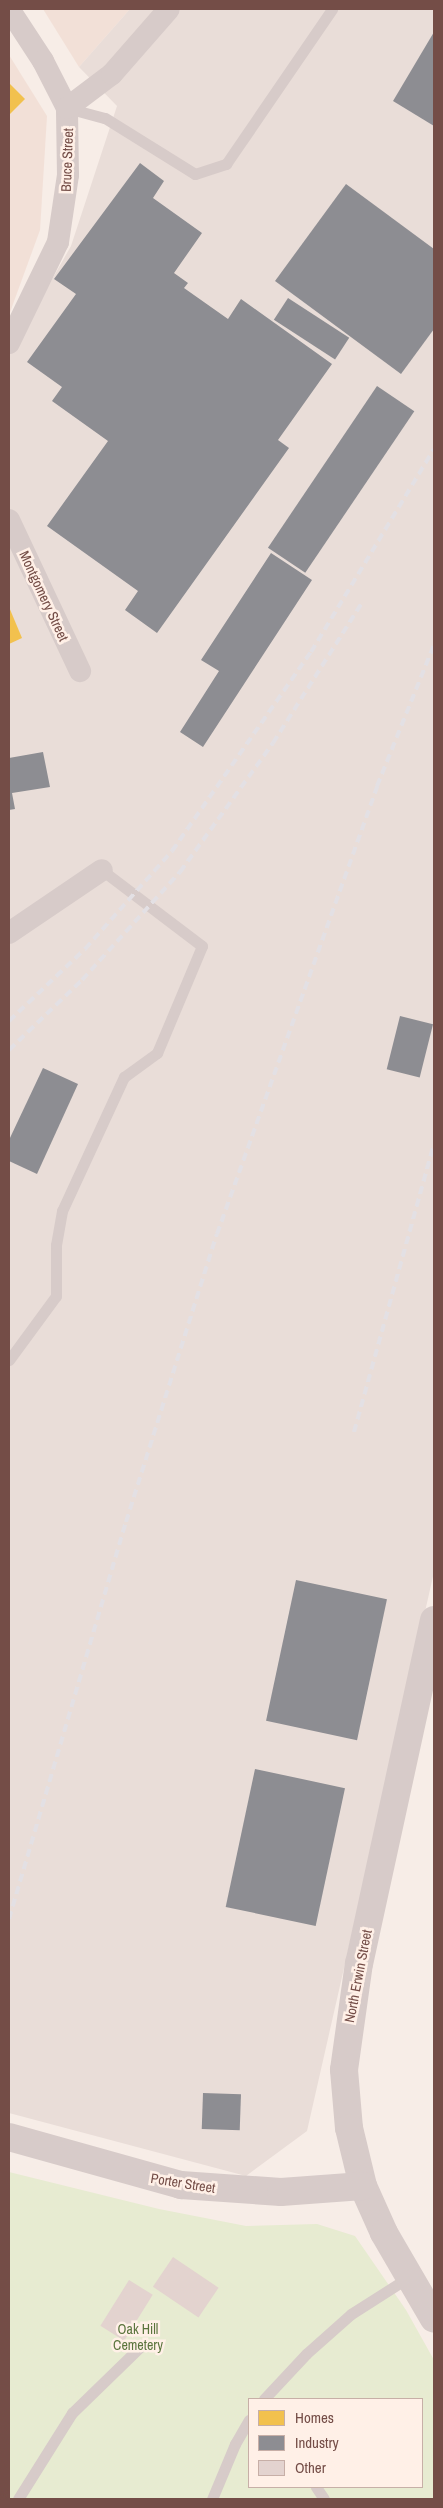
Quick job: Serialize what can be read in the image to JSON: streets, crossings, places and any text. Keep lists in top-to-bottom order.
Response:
{
  "streets": {
    "street": [
      "Bruce Street",
      "Montgomery Street",
      "North Erwin Street",
      "Porter Street"
    ]
  },
  "crossings": [
    ["North Erwin Street", "Porter Street"]
  ],
  "parks": ["Oak Hill Cemetery"],
  "legend": ["Homes", "Industry", "Other"]
}
